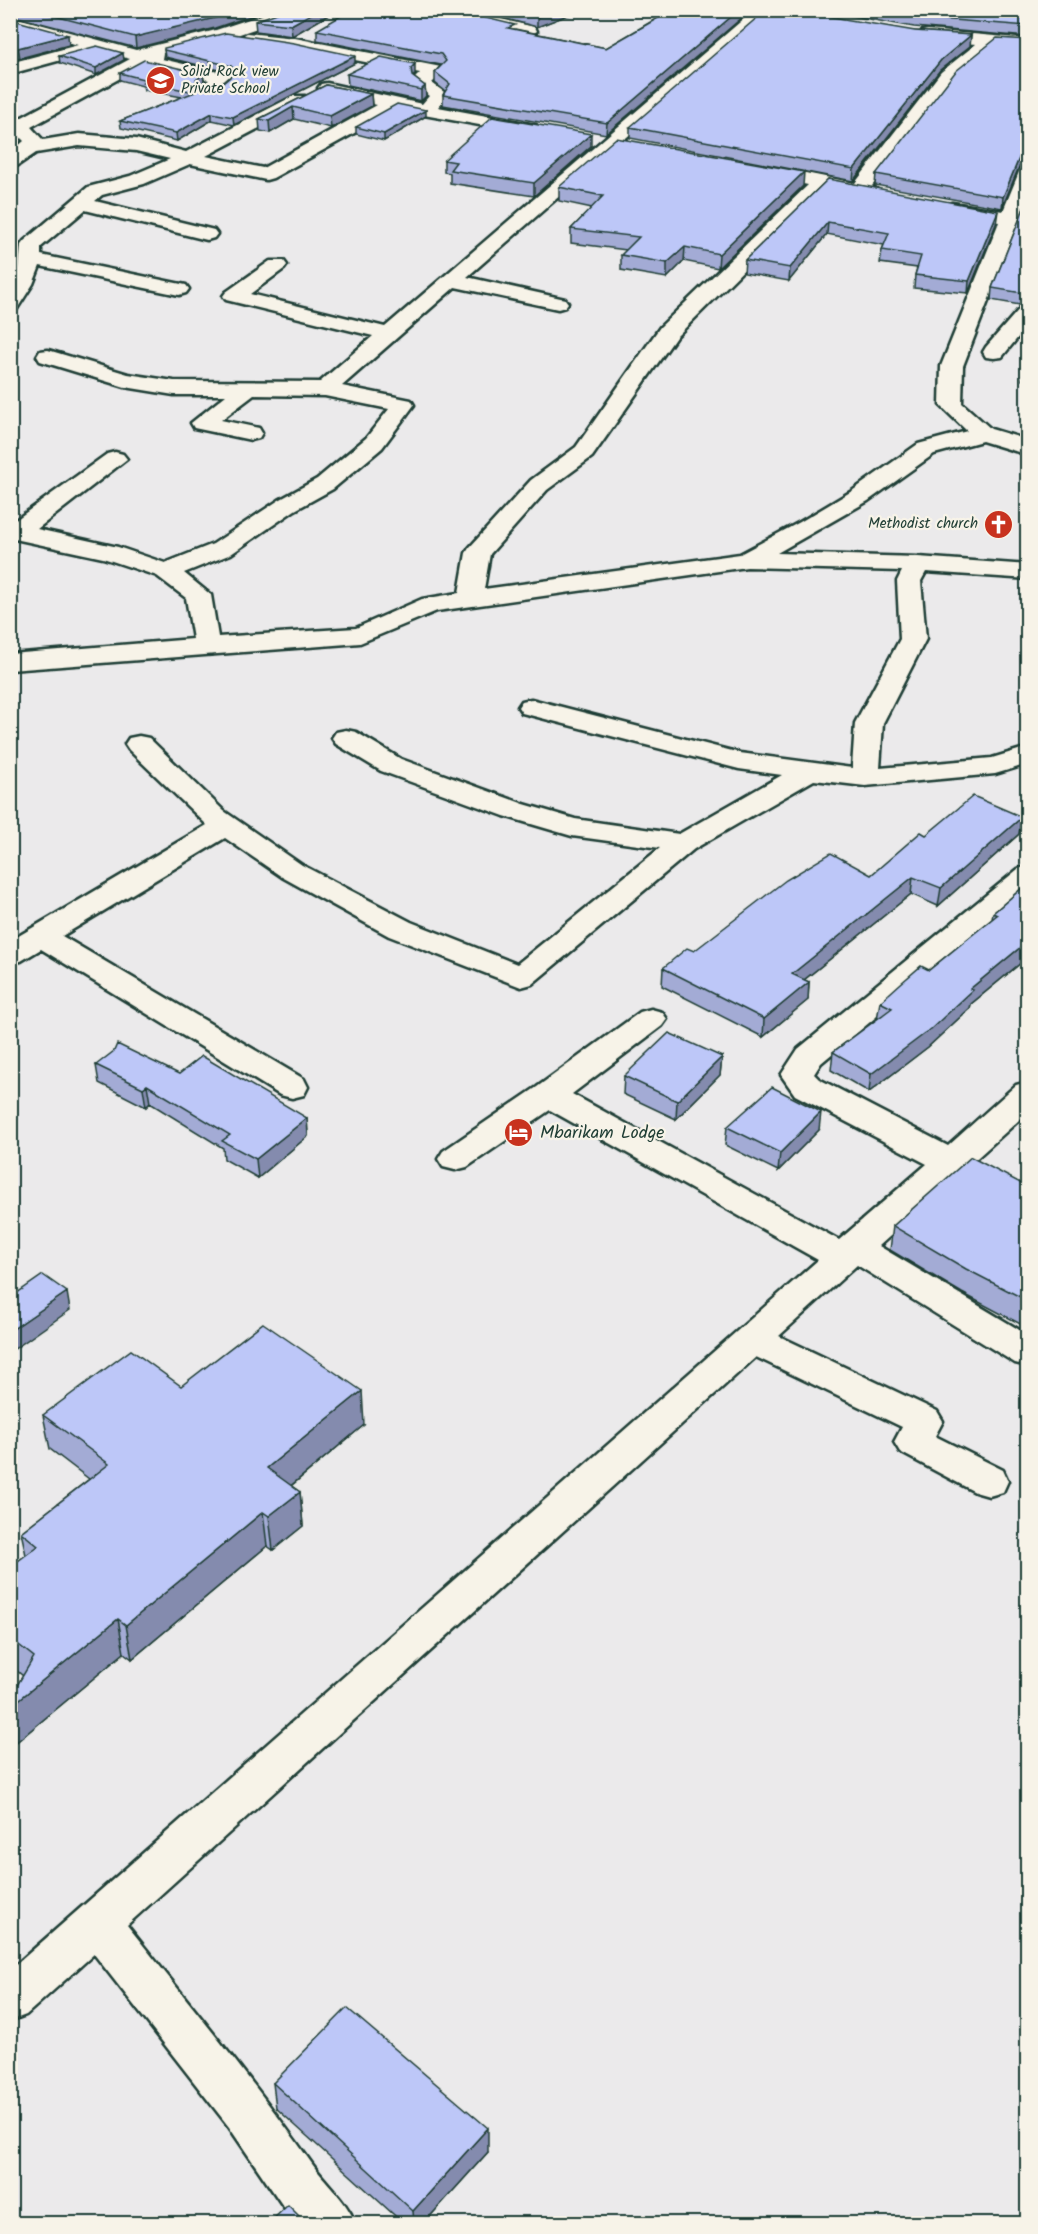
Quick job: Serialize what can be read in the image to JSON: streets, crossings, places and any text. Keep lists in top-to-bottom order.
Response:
{
  "places": {
    "school or university": ["Solid Rock view Private School"],
    "church": ["Methodist church"],
    "hotel": ["Mbarikam Lodge"]
  }
}
